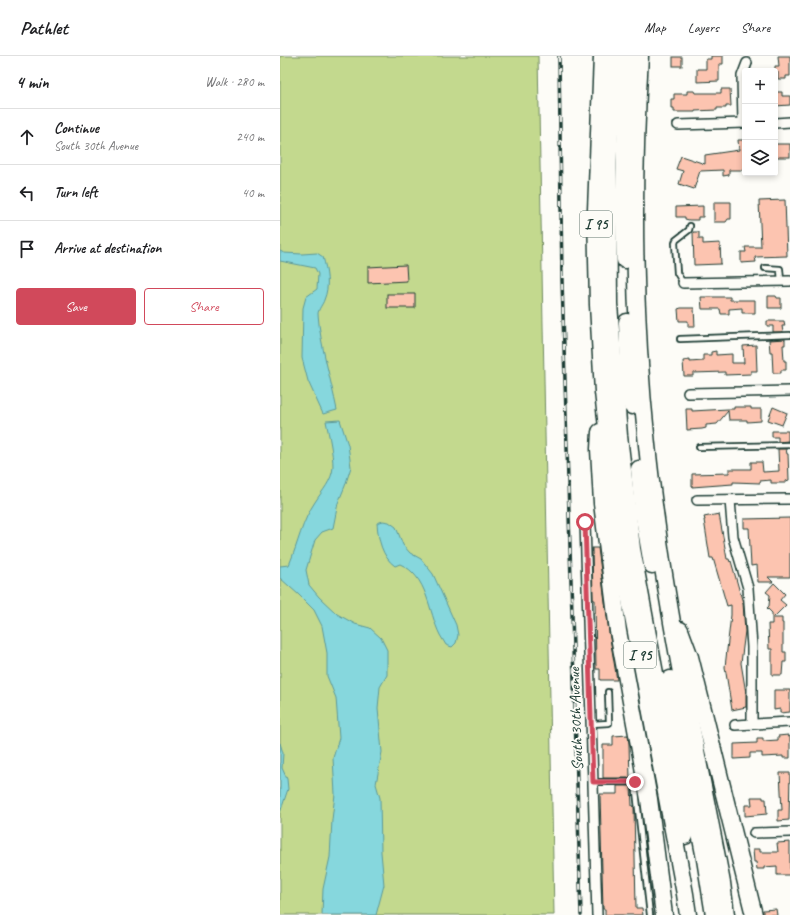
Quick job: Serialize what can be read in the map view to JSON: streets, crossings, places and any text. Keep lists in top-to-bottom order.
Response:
{
  "streets": {
    "highway": ["I 95"],
    "street": ["South 30th Avenue"]
  },
  "page": {
    "header": "Pathlet",
    "nav": ["Map", "Layers", "Share"],
    "heading": ["4 min", "Walk · 280 m"],
    "map_buttons": ["+", "−"],
    "list": [
      ["Continue", "South 30th Avenue", "240 m"],
      ["Turn left", "40 m"],
      "Arrive at destination"
    ],
    "buttons": ["Save", "Share"]
  }
}
